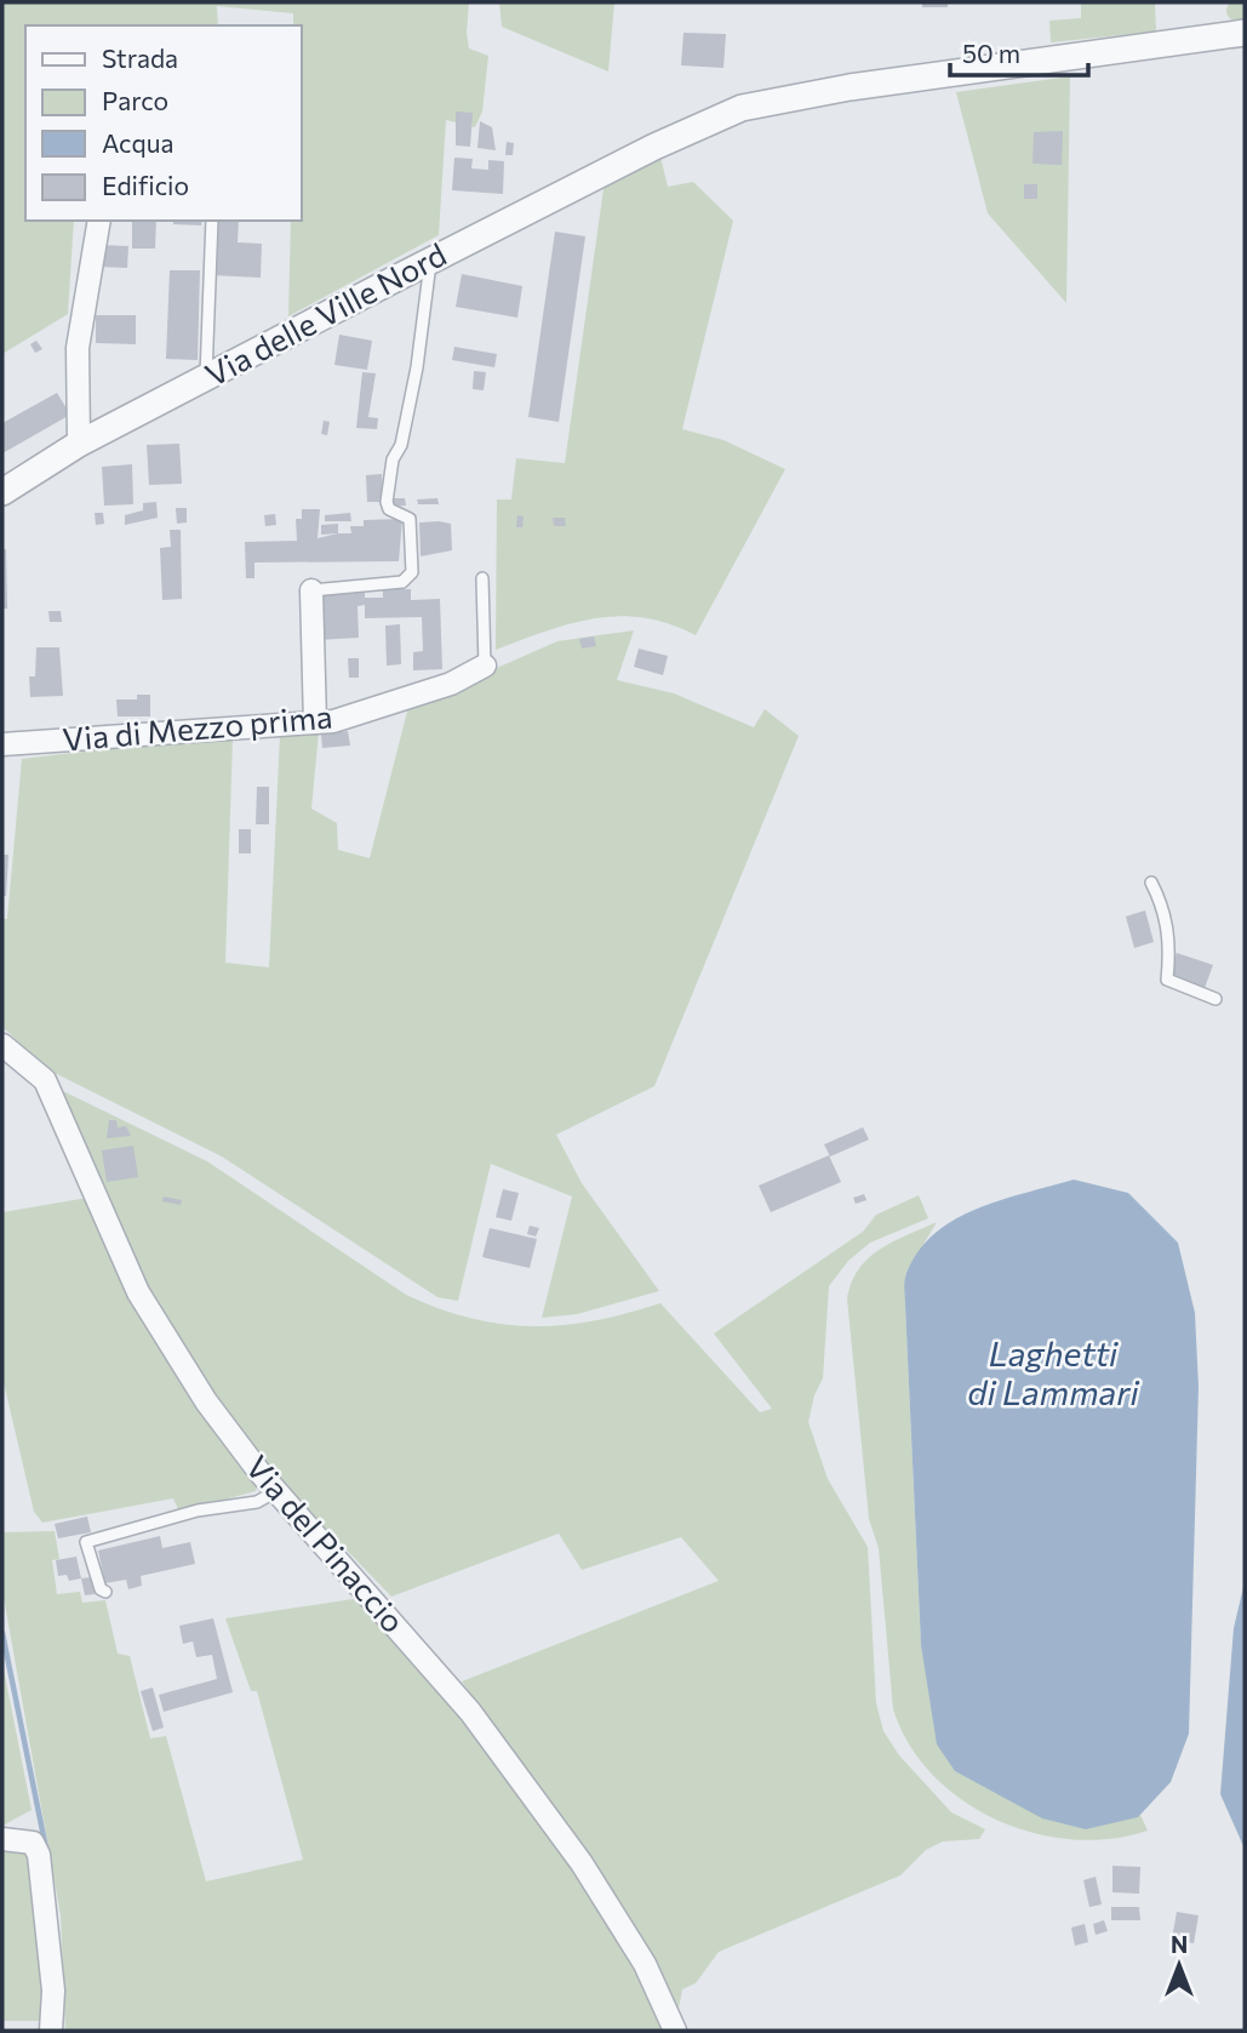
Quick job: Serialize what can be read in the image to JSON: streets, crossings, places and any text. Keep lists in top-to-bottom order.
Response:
{
  "streets": {
    "street": ["Via delle Ville Nord", "Via di Mezzo prima", "Via del Pinaccio"]
  },
  "water": ["Laghetti di Lammari"],
  "legend": [
    "Strada",
    "Parco",
    "Acqua",
    "Edificio"
  ],
  "scale_bar": "50 m",
  "north": "top"
}
